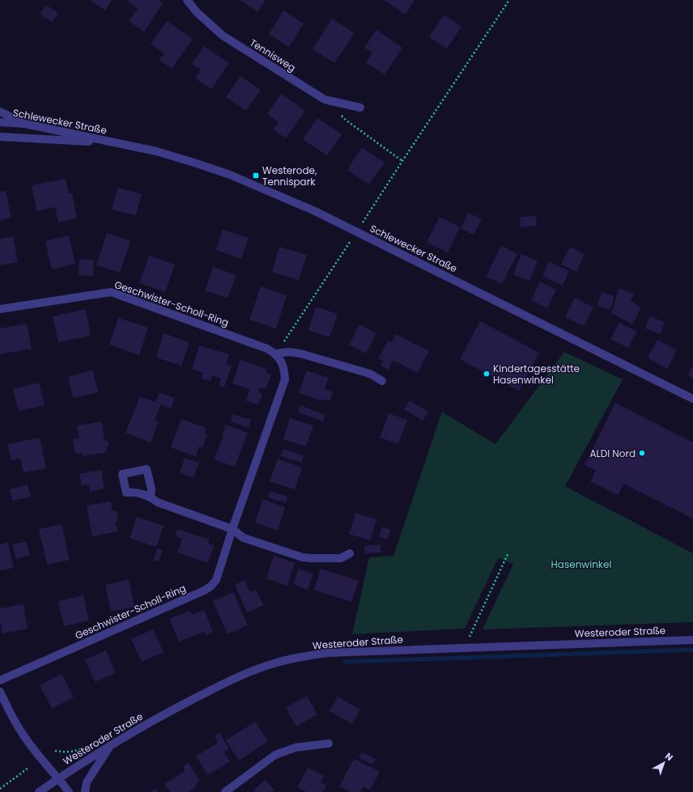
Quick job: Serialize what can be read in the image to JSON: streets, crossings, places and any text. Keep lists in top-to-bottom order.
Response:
{
  "streets": {
    "street": [
      "Tennisweg",
      "Schlewecker Straße",
      "Geschwister-Scholl-Ring",
      "Westeroder Straße"
    ]
  },
  "parks": ["Hasenwinkel"],
  "places": {
    "transit": ["Westerode, Tennispark"],
    "other": ["Kindertagesstätte Hasenwinkel", "ALDI Nord"]
  },
  "north": "top right"
}
